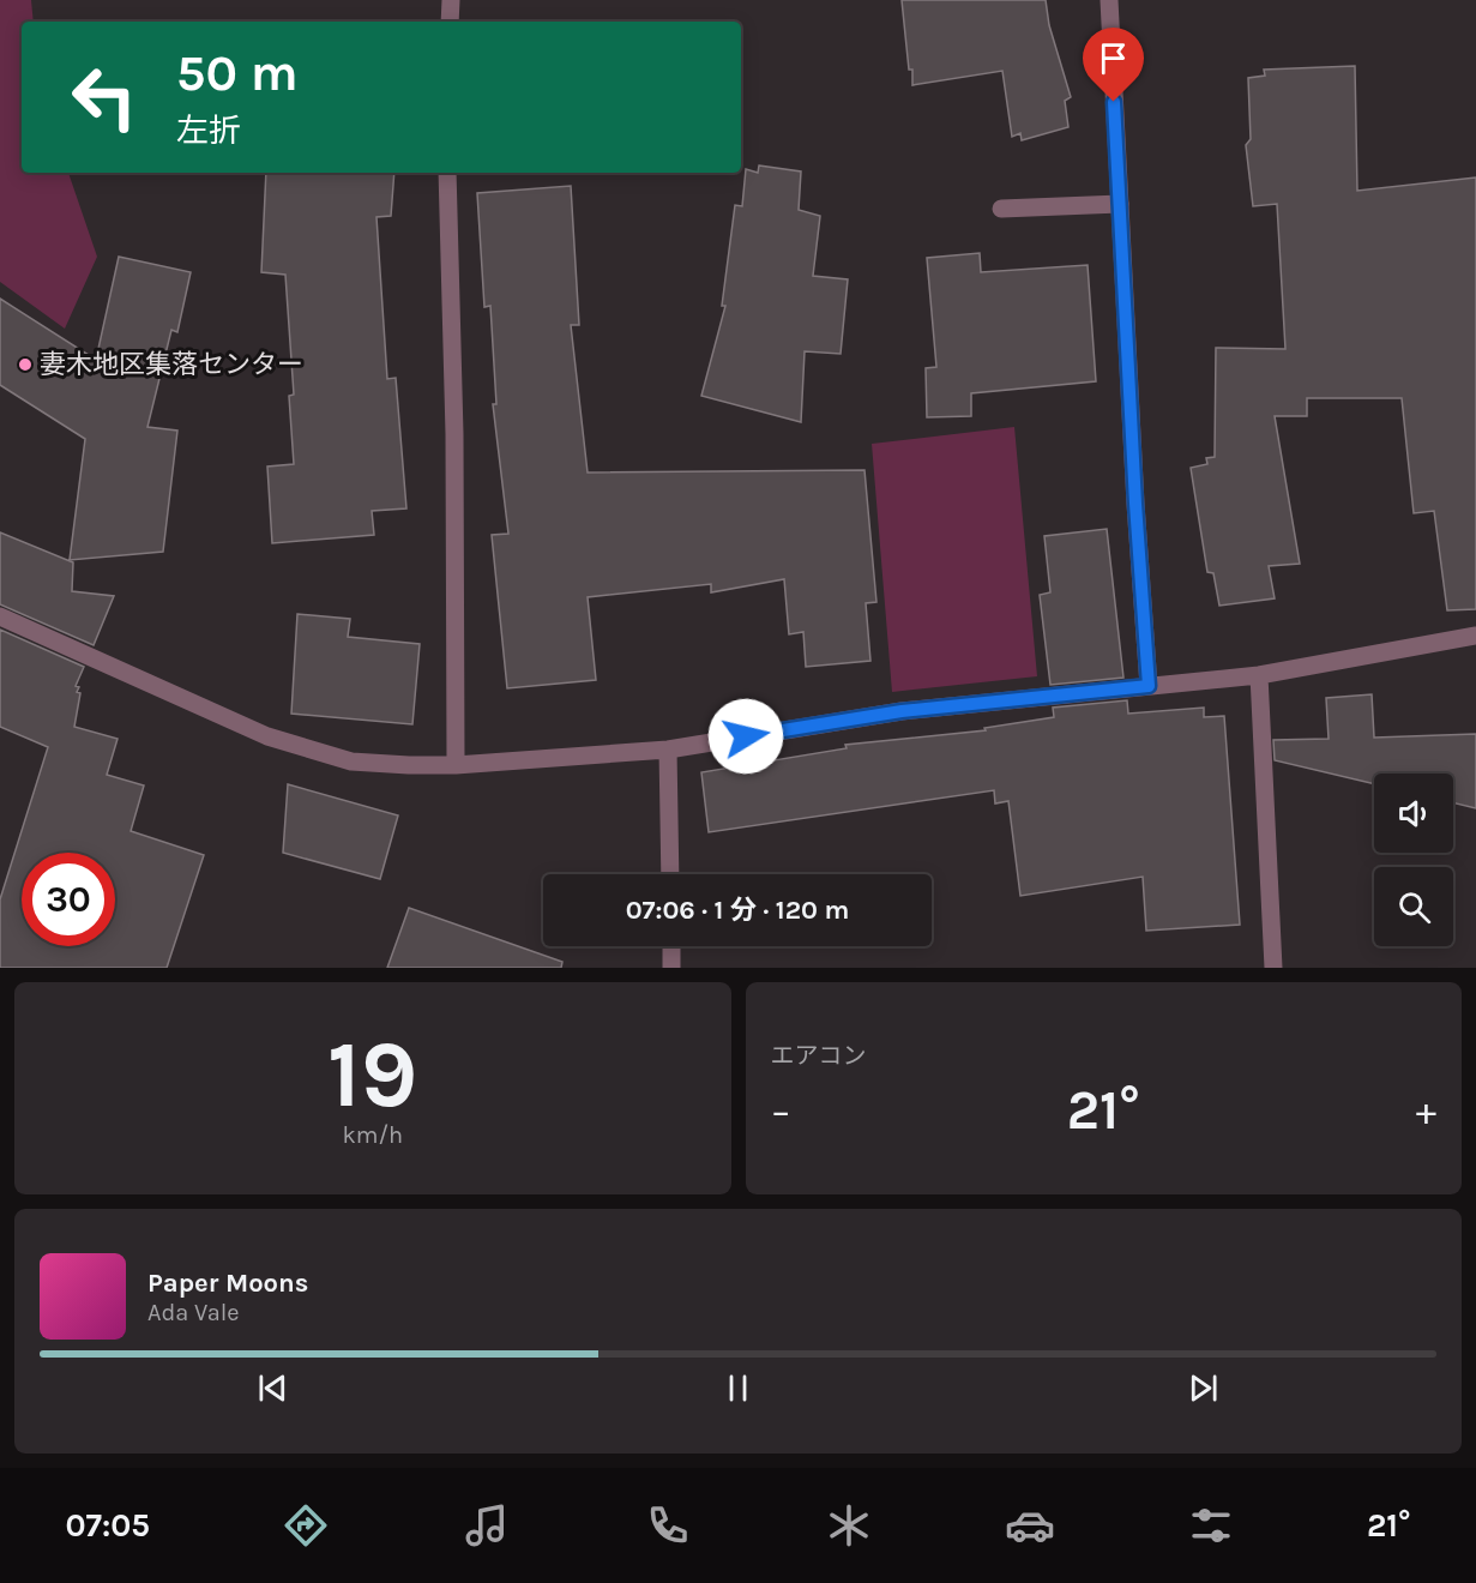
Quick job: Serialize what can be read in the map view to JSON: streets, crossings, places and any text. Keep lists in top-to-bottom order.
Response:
{
  "places": ["妻木地区集落センター"],
  "page": {
    "turn": ["50 m", "左折"],
    "limit": "30",
    "trip": "07:06 · 1 分 · 120 m",
    "tile": [
      ["19", "km/h"],
      "エアコン"
    ],
    "heat": ["−", "21°", "+"],
    "song": ["Paper Moons", "Ada Vale"],
    "tabs": ["07:05", "21°"]
  }
}
